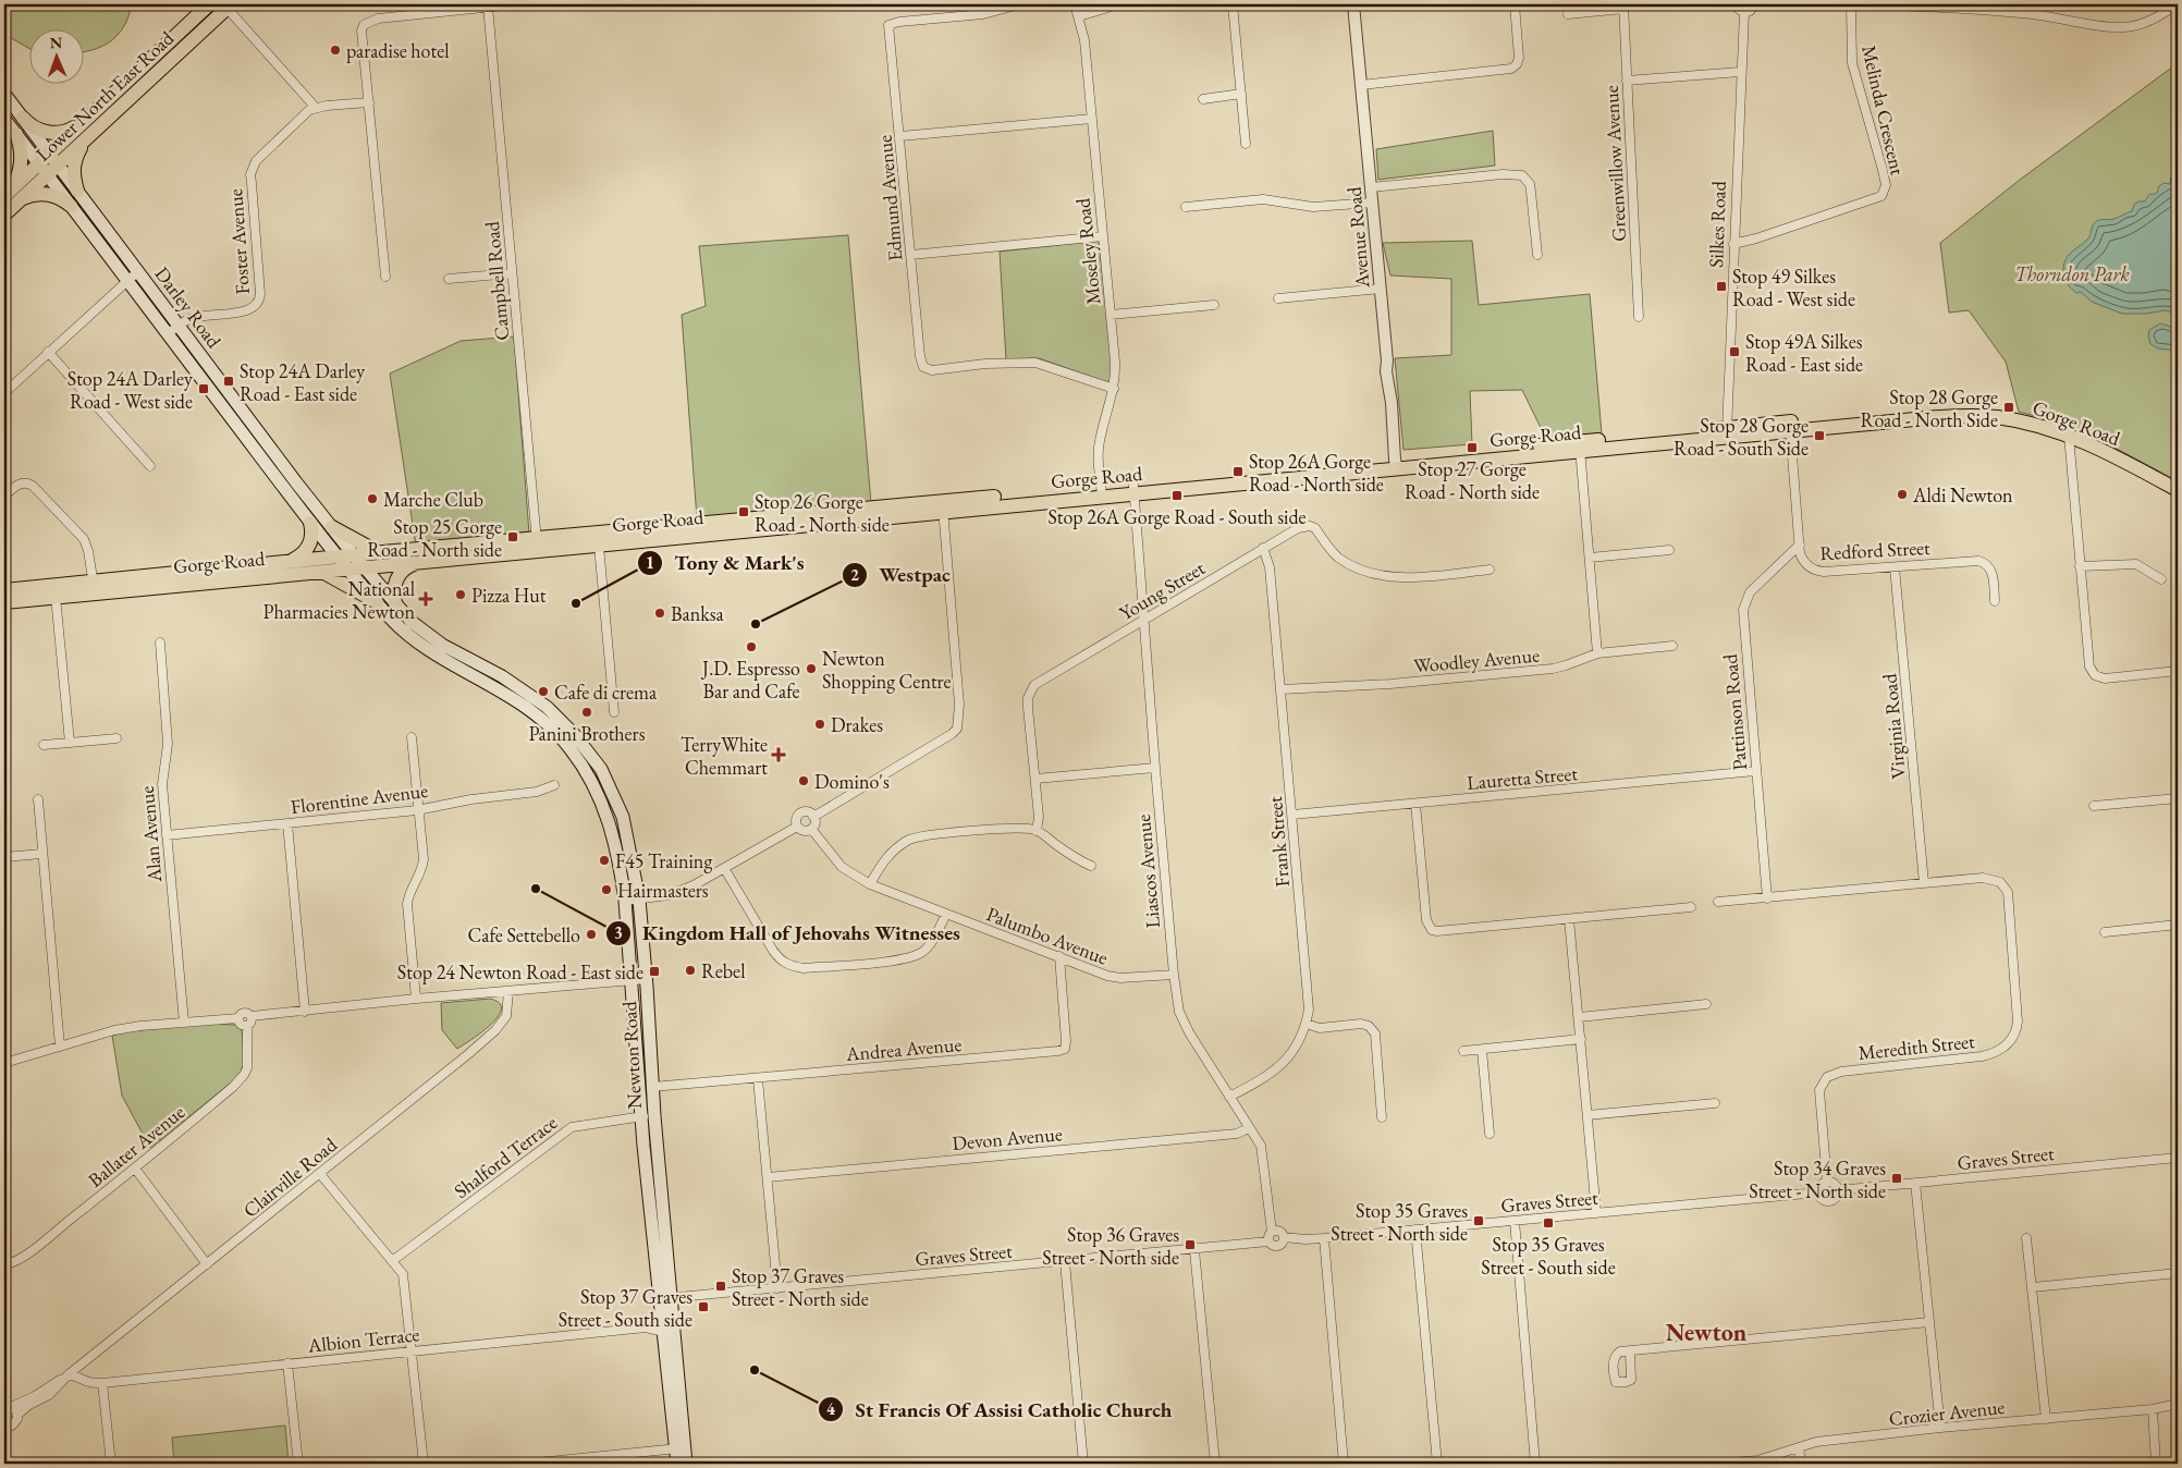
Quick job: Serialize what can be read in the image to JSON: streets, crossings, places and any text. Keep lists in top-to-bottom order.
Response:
{
  "streets": {
    "main road": [
      "Lower North East Road",
      "Darley Road",
      "Gorge Road",
      "Newton Road"
    ],
    "street": [
      "Melinda Crescent",
      "Greenwillow Avenue",
      "Edmund Avenue",
      "Silkes Road",
      "Avenue Road",
      "Foster Avenue",
      "Moseley Road",
      "Campbell Road",
      "Redford Street",
      "Young Street",
      "Woodley Avenue",
      "Pattinson Road",
      "Virginia Road",
      "Lauretta Street",
      "Florentine Avenue",
      "Alan Avenue",
      "Frank Street",
      "Liascos Avenue",
      "Palumbo Avenue",
      "Meredith Street",
      "Andrea Avenue",
      "Devon Avenue",
      "Ballater Avenue",
      "Shalford Terrace",
      "Graves Street",
      "Clairville Road",
      "Albion Terrace",
      "Crozier Avenue"
    ]
  },
  "crossings": [
    ["Lower North East Road", "Darley Road"],
    ["Melinda Crescent", "Silkes Road"],
    ["Edmund Avenue", "Moseley Road"],
    ["Silkes Road", "Gorge Road"],
    ["Avenue Road", "Gorge Road"],
    ["Foster Avenue", "Darley Road"],
    ["Moseley Road", "Gorge Road"],
    ["Campbell Road", "Gorge Road"],
    ["Darley Road", "Gorge Road"],
    ["Darley Road", "Newton Road"],
    ["Gorge Road", "Redford Street"],
    ["Gorge Road", "Liascos Avenue"],
    ["Gorge Road", "Newton Road"],
    ["Redford Street", "Pattinson Road"],
    ["Redford Street", "Virginia Road"],
    ["Young Street", "Frank Street"],
    ["Young Street", "Liascos Avenue"],
    ["Woodley Avenue", "Frank Street"],
    ["Pattinson Road", "Lauretta Street"],
    ["Virginia Road", "Meredith Street"],
    ["Lauretta Street", "Frank Street"],
    ["Florentine Avenue", "Alan Avenue"],
    ["Frank Street", "Liascos Avenue"],
    ["Liascos Avenue", "Palumbo Avenue"],
    ["Liascos Avenue", "Devon Avenue"],
    ["Liascos Avenue", "Graves Street"],
    ["Palumbo Avenue", "Andrea Avenue"],
    ["Meredith Street", "Graves Street"],
    ["Andrea Avenue", "Newton Road"],
    ["Newton Road", "Shalford Terrace"],
    ["Newton Road", "Graves Street"],
    ["Newton Road", "Albion Terrace"],
    ["Clairville Road", "Albion Terrace"]
  ],
  "districts": ["Newton"],
  "parks": ["Thorndon Park"],
  "places": {
    "other": [
      "paradise hotel",
      "Aldi Newton",
      "Marche Club",
      "Pizza Hut",
      "Tony & Mark's",
      "Banksa",
      "Westpac",
      "J.D. Espresso Bar and Cafe",
      "Newton Shopping Centre",
      "Cafe di crema",
      "Panini Brothers",
      "Drakes",
      "Domino's",
      "F45 Training",
      "Kingdom Hall of Jehovahs Witnesses",
      "Hairmasters",
      "Cafe Settebello",
      "Rebel",
      "St Francis Of Assisi Catholic Church"
    ],
    "transit": [
      "Stop 49 Silkes Road - West side",
      "Stop 49A Silkes Road - East side",
      "Stop 24A Darley Road - East side",
      "Stop 24A Darley Road - West side",
      "Stop 28 Gorge Road - North Side",
      "Stop 28 Gorge Road - South Side",
      "Stop 27 Gorge Road - North side",
      "Stop 26A Gorge Road - North side",
      "Stop 26A Gorge Road - South side",
      "Stop 26 Gorge Road - North side",
      "Stop 25 Gorge Road - North side",
      "Stop 24 Newton Road - East side",
      "Stop 34 Graves Street - North side",
      "Stop 35 Graves Street - North side",
      "Stop 35 Graves Street - South side",
      "Stop 36 Graves Street - North side",
      "Stop 37 Graves Street - North side",
      "Stop 37 Graves Street - South side"
    ],
    "health": ["National Pharmacies Newton", "TerryWhite Chemmart"]
  },
  "north": "top"
}
